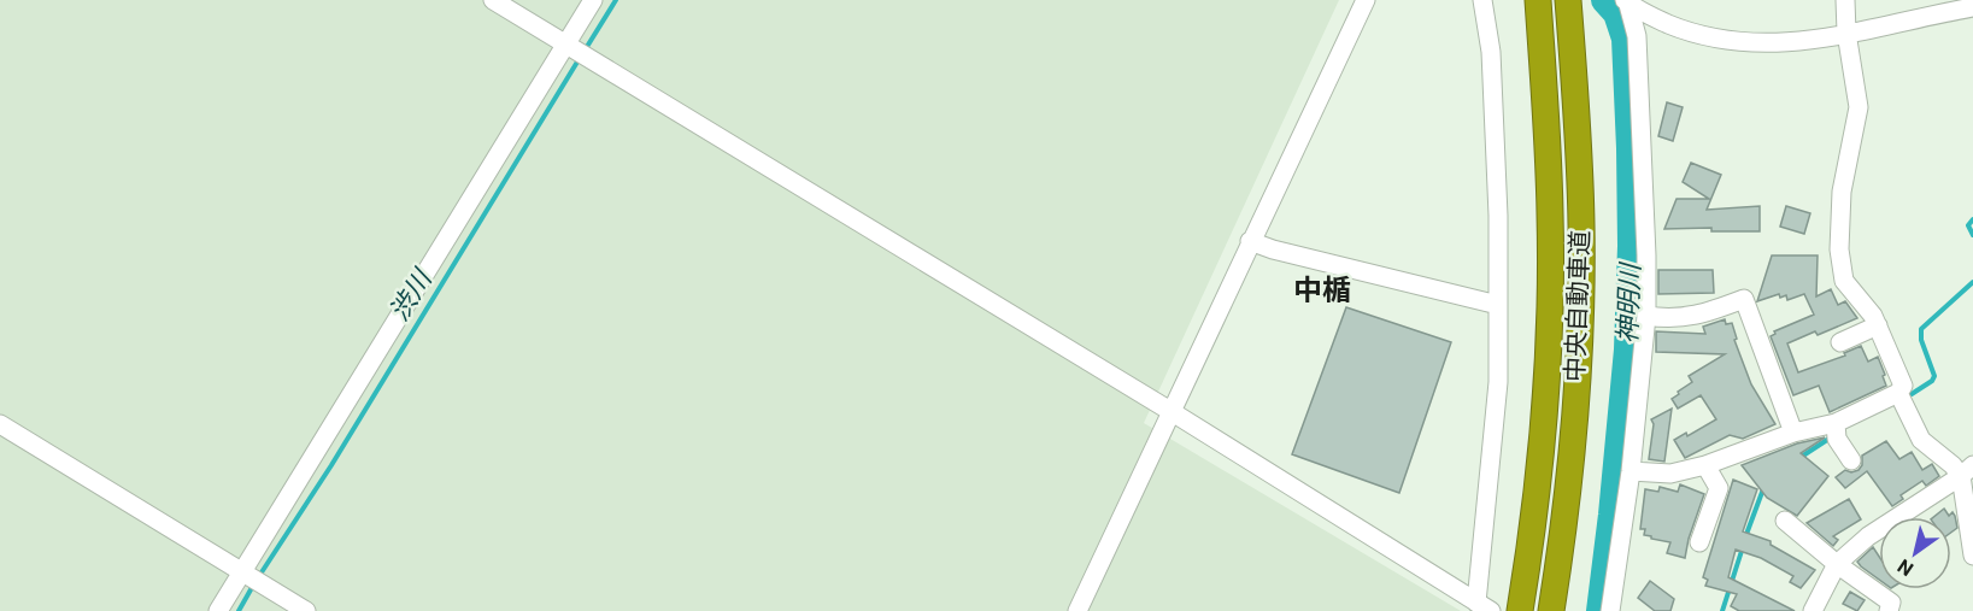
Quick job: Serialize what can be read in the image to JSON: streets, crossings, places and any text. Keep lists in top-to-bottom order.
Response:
{
  "streets": {
    "highway": ["中央自動車道"]
  },
  "districts": ["中楯"],
  "water": ["渋川", "神明川"],
  "north": "bottom left"
}
